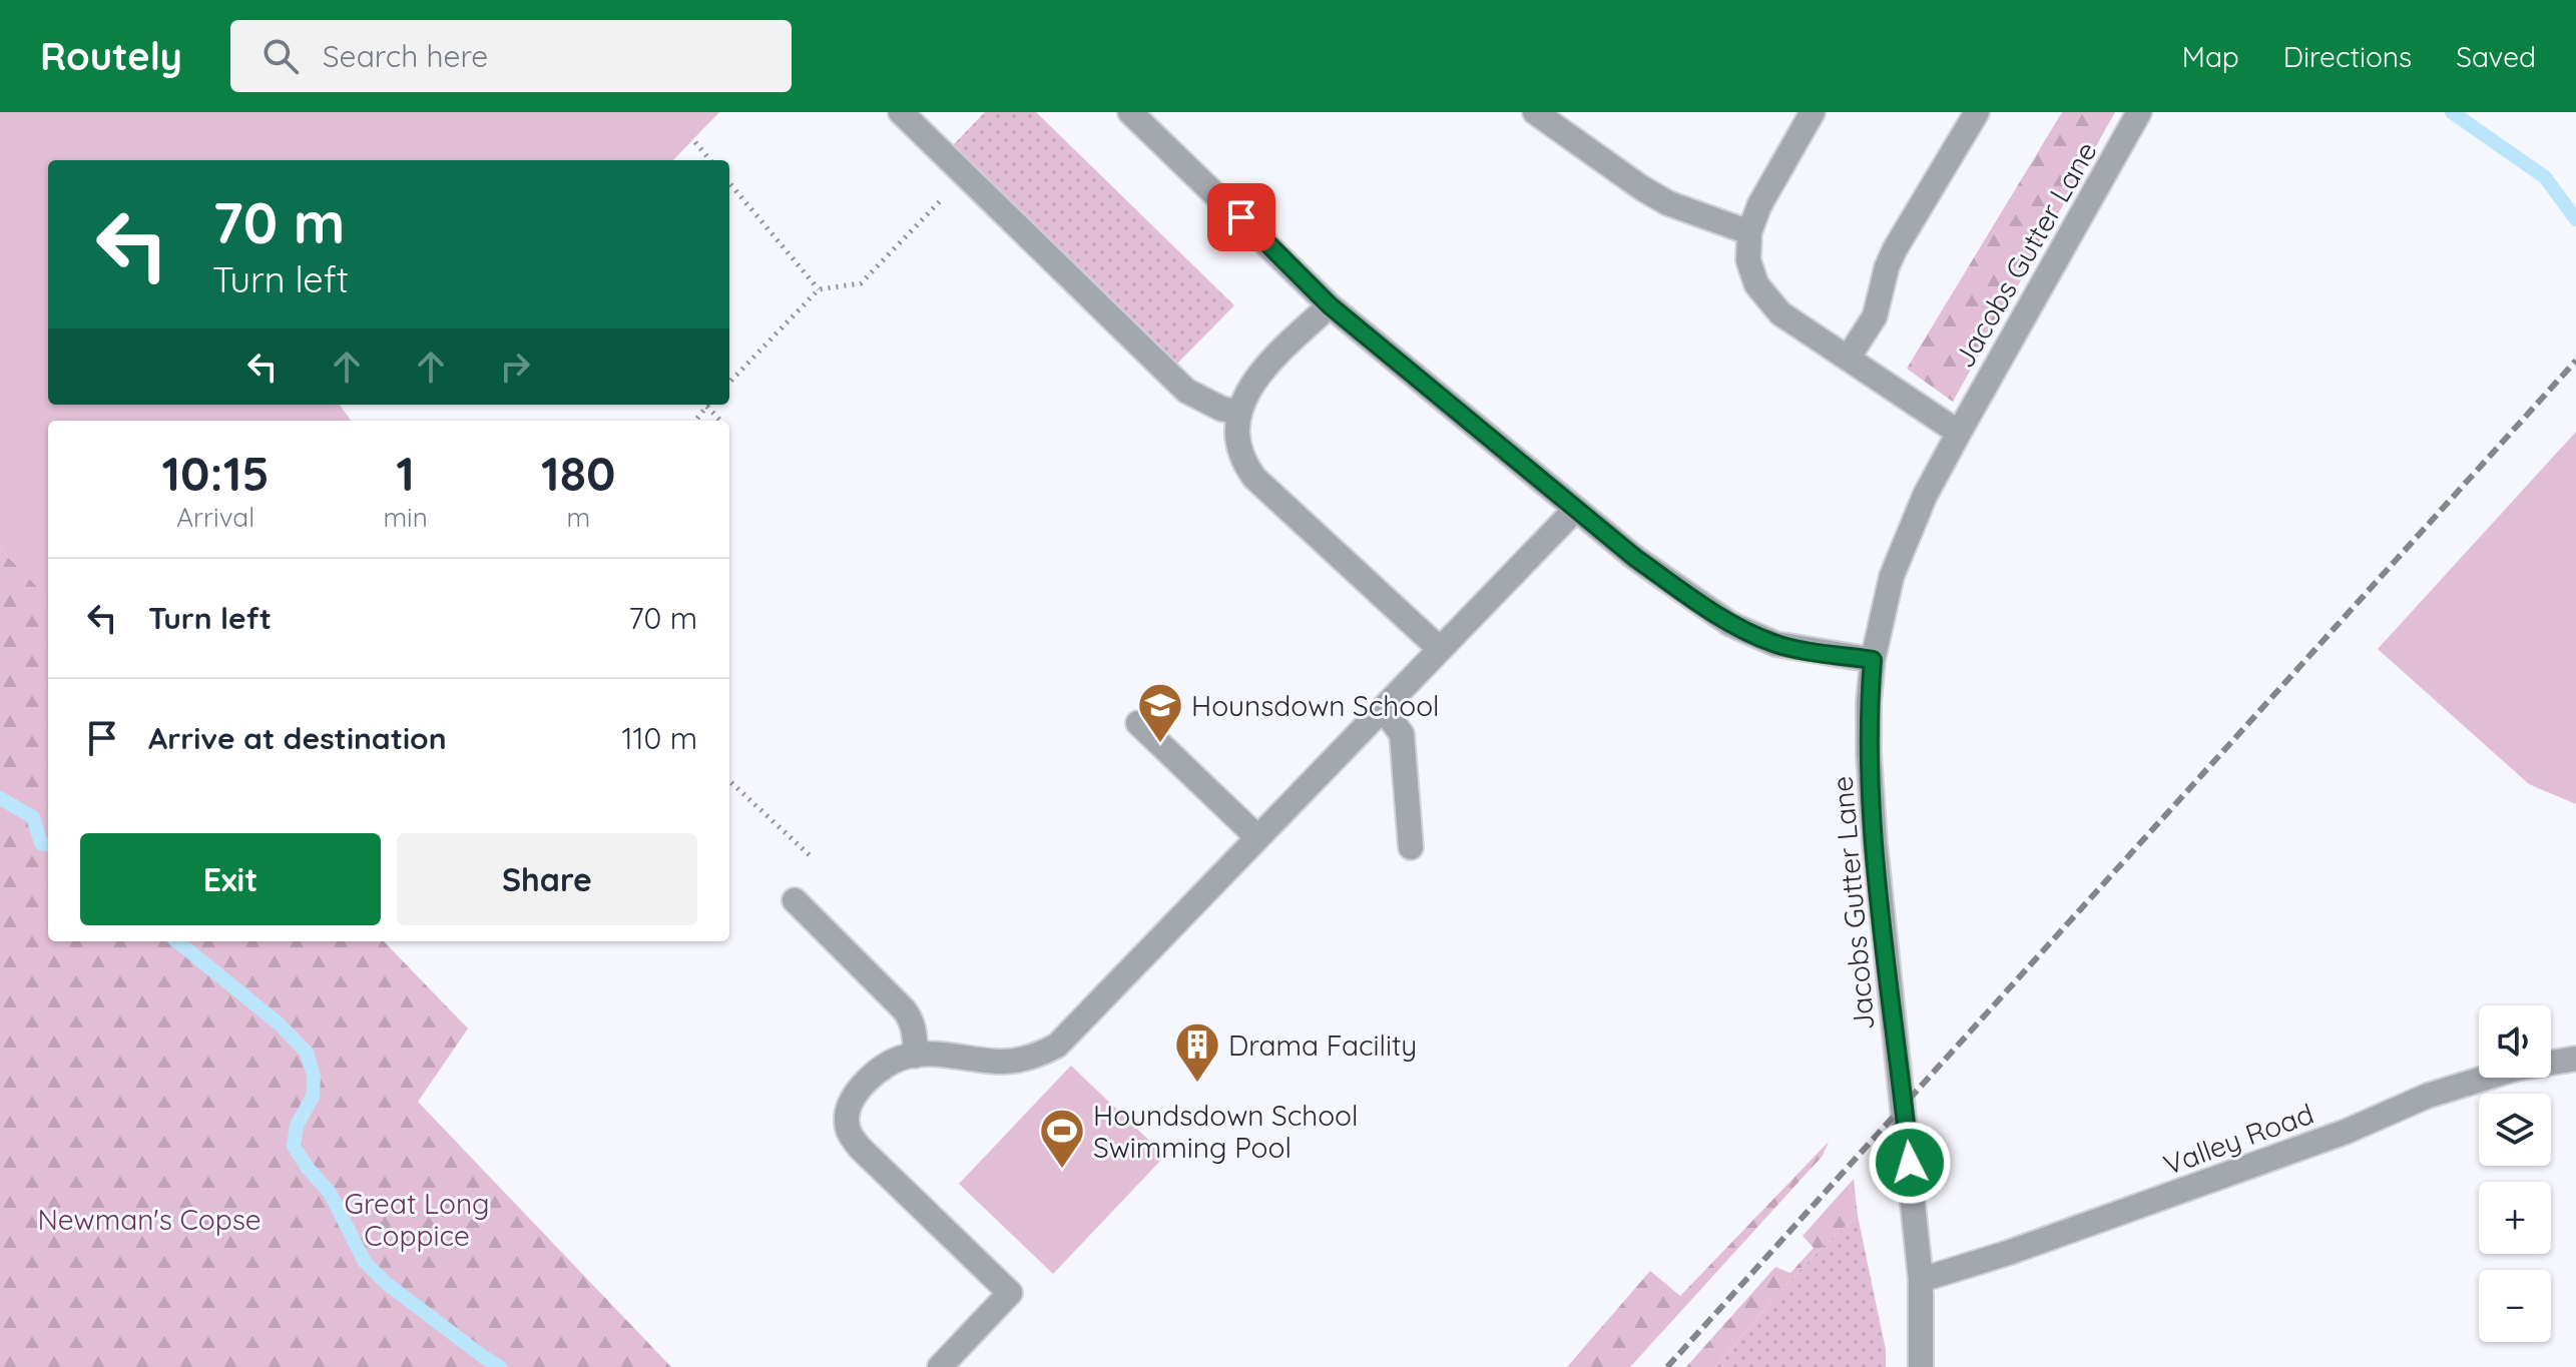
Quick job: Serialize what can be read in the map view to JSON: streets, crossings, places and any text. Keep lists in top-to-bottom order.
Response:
{
  "streets": {
    "street": ["Jacobs Gutter Lane", "Valley Road"]
  },
  "crossings": [
    ["Jacobs Gutter Lane", "Valley Road"]
  ],
  "parks": ["Great Long Coppice", "Newman's Copse"],
  "places": {
    "school or university": ["Hounsdown School"],
    "building": ["Drama Facility"],
    "sports": ["Houndsdown School Swimming Pool"]
  },
  "page": {
    "header": "Routely",
    "search": "Search here",
    "nav": ["Map", "Directions", "Saved"],
    "turn": ["70 m", "Turn left"],
    "eta": [
      "10:15",
      "Arrival",
      "1",
      "min",
      "180",
      "m"
    ],
    "list": [
      {
        "name": "Turn left",
        "value": "70 m"
      },
      {
        "name": "Arrive at destination",
        "value": "110 m"
      }
    ],
    "buttons": ["Exit", "Share"],
    "map_buttons": ["+", "−"]
  }
}
